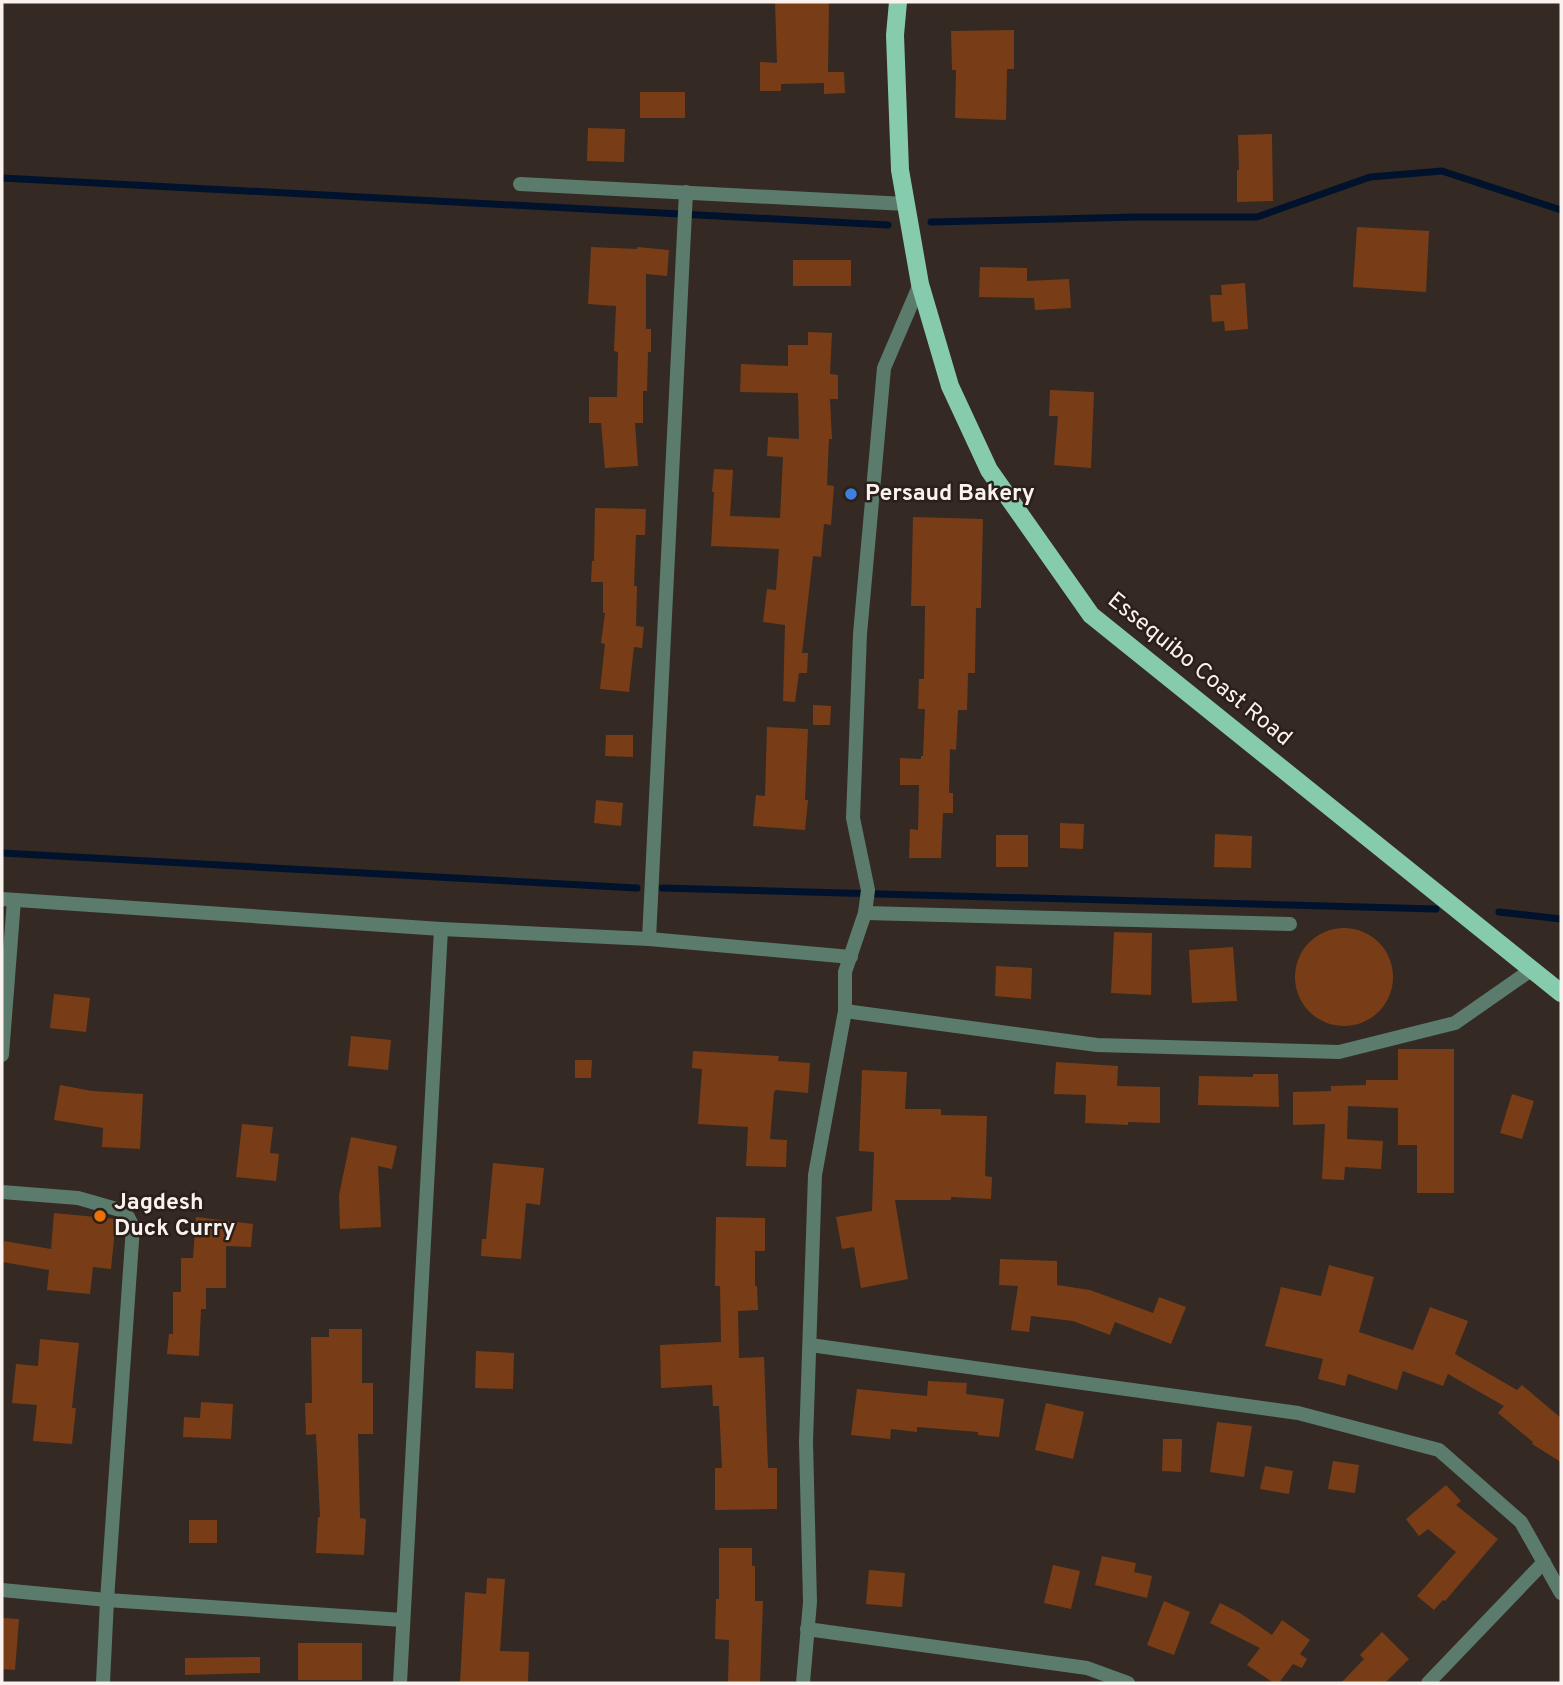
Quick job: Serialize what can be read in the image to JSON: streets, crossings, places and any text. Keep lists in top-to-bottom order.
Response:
{
  "streets": {
    "main road": ["Essequibo Coast Road"]
  },
  "places": ["Persaud Bakery", "Jagdesh Duck Curry"]
}
